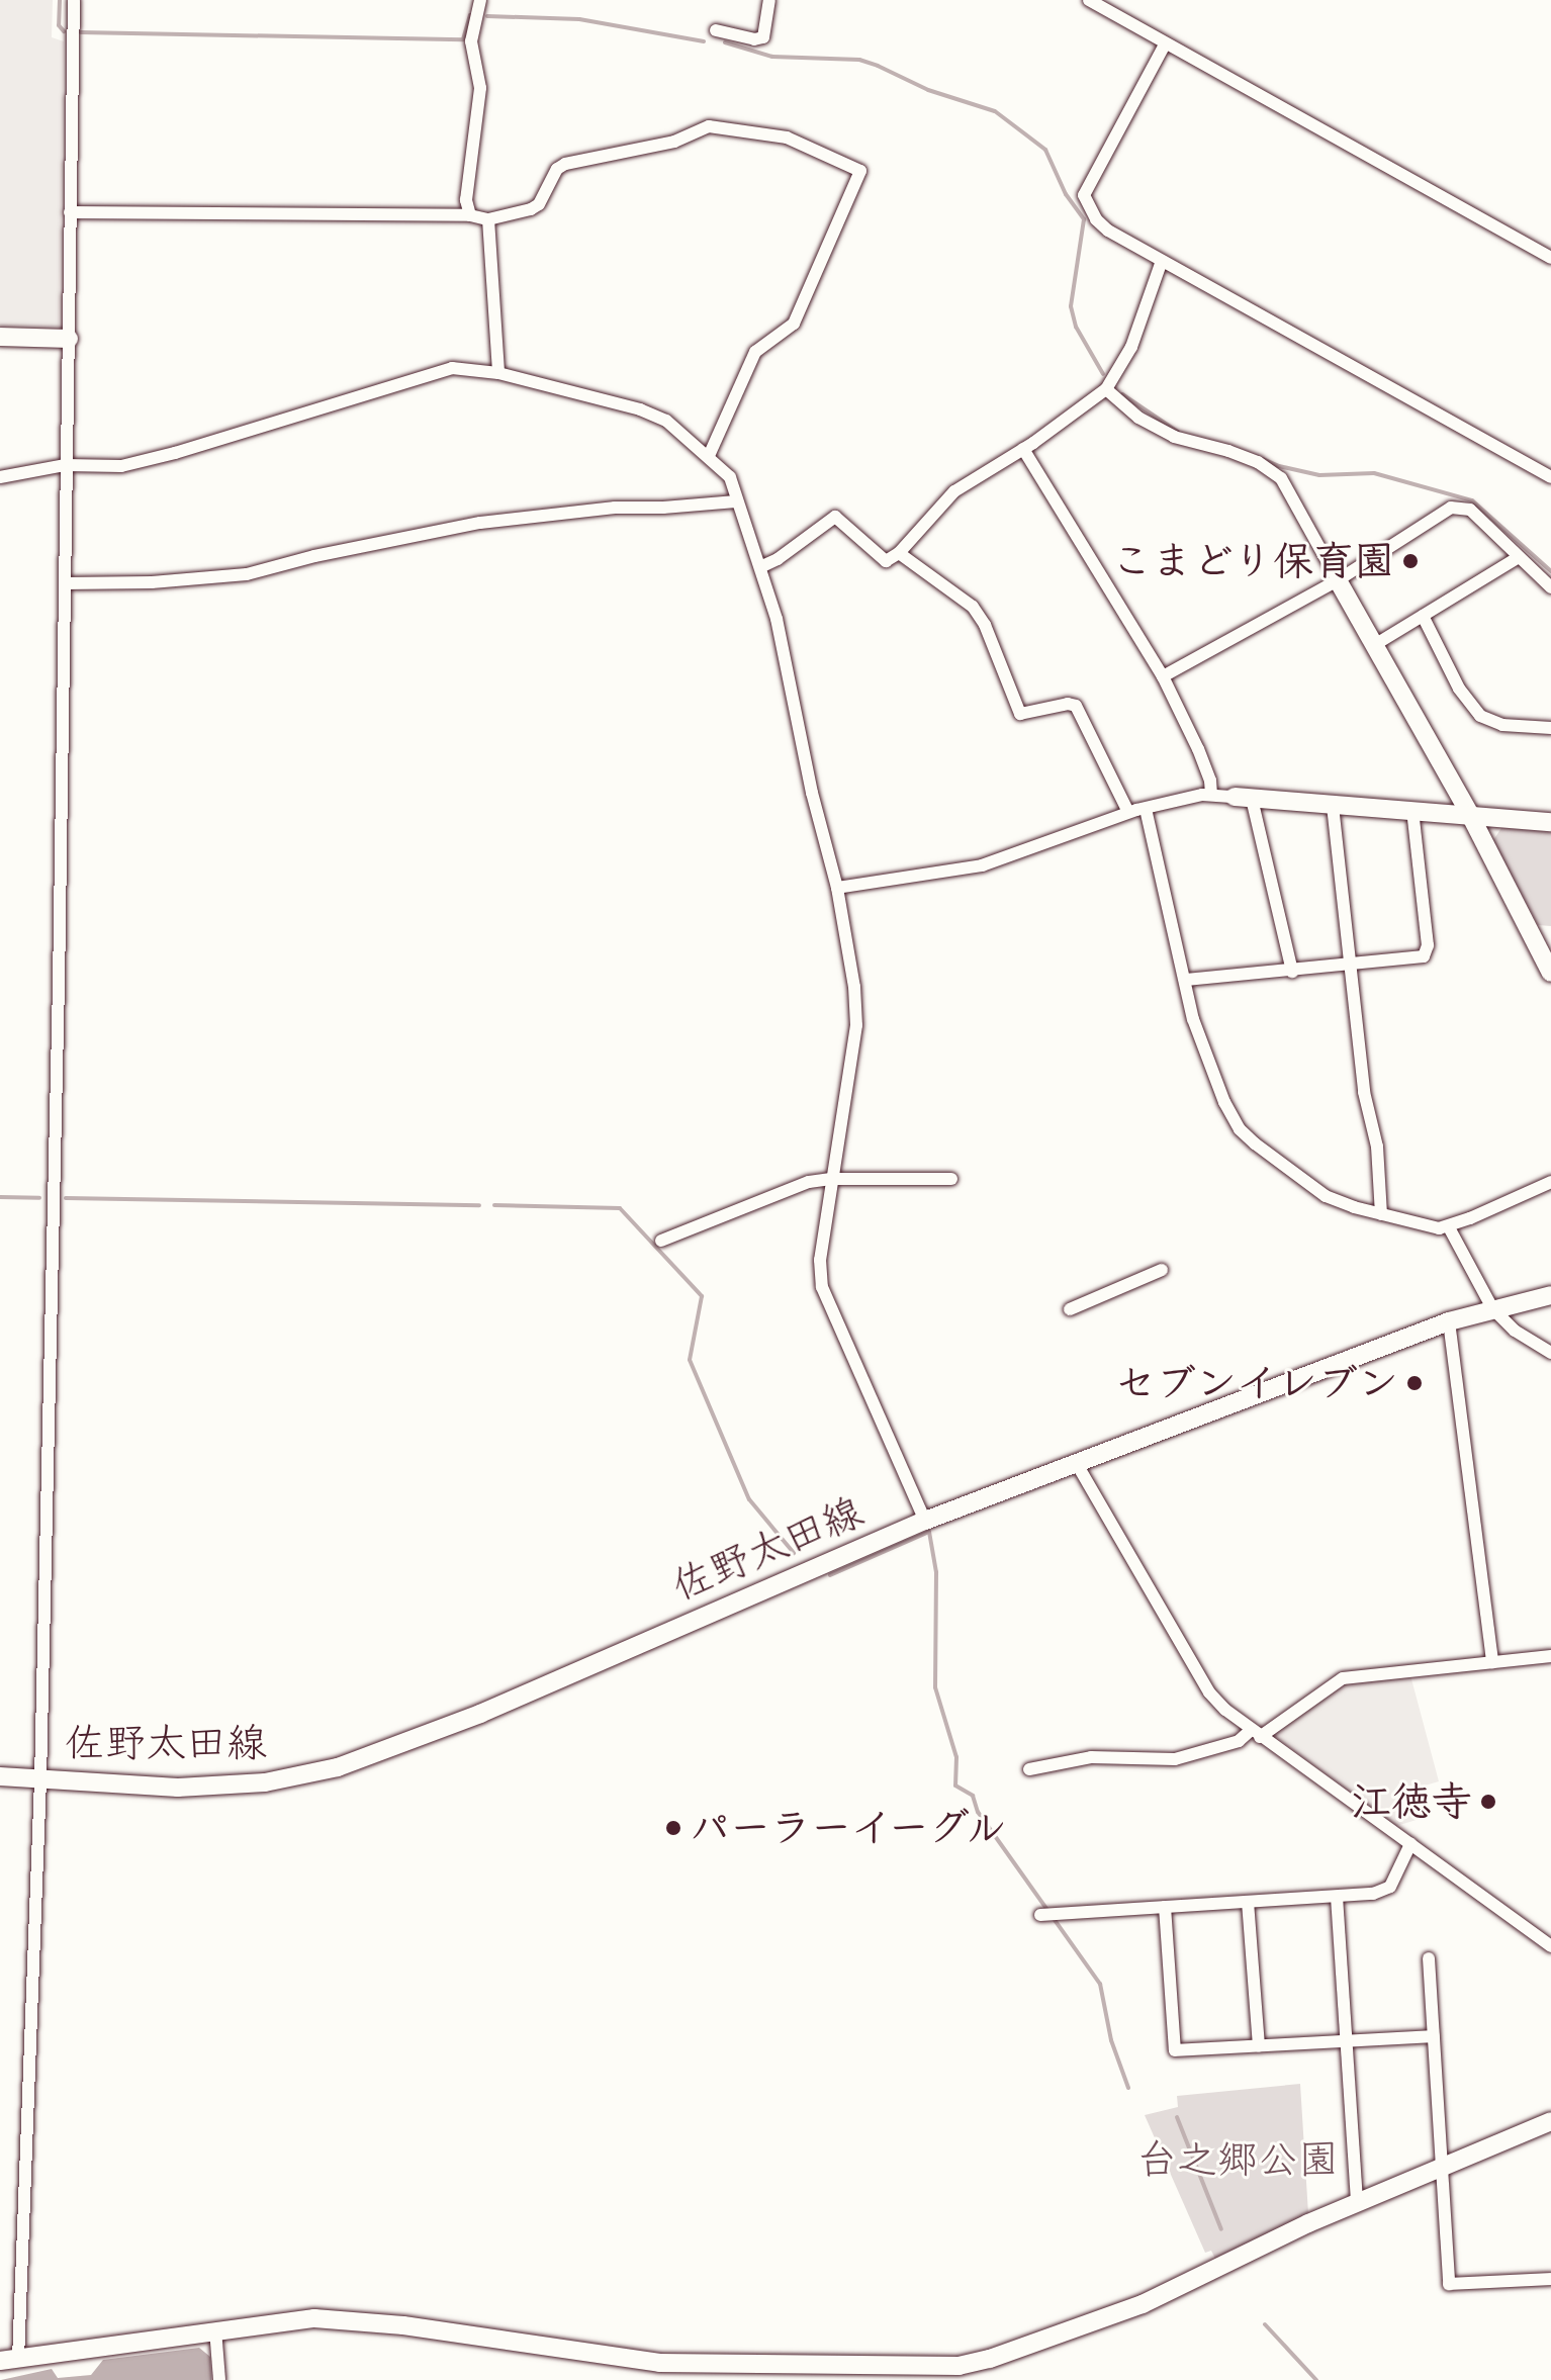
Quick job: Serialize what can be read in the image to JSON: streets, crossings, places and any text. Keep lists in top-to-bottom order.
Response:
{
  "streets": {
    "street": ["佐野太田線"]
  },
  "parks": ["台之郷公園"],
  "places": [
    "こまどり保育園",
    "セブンイレブン",
    "江徳寺",
    "パーラーイーグル"
  ]
}
